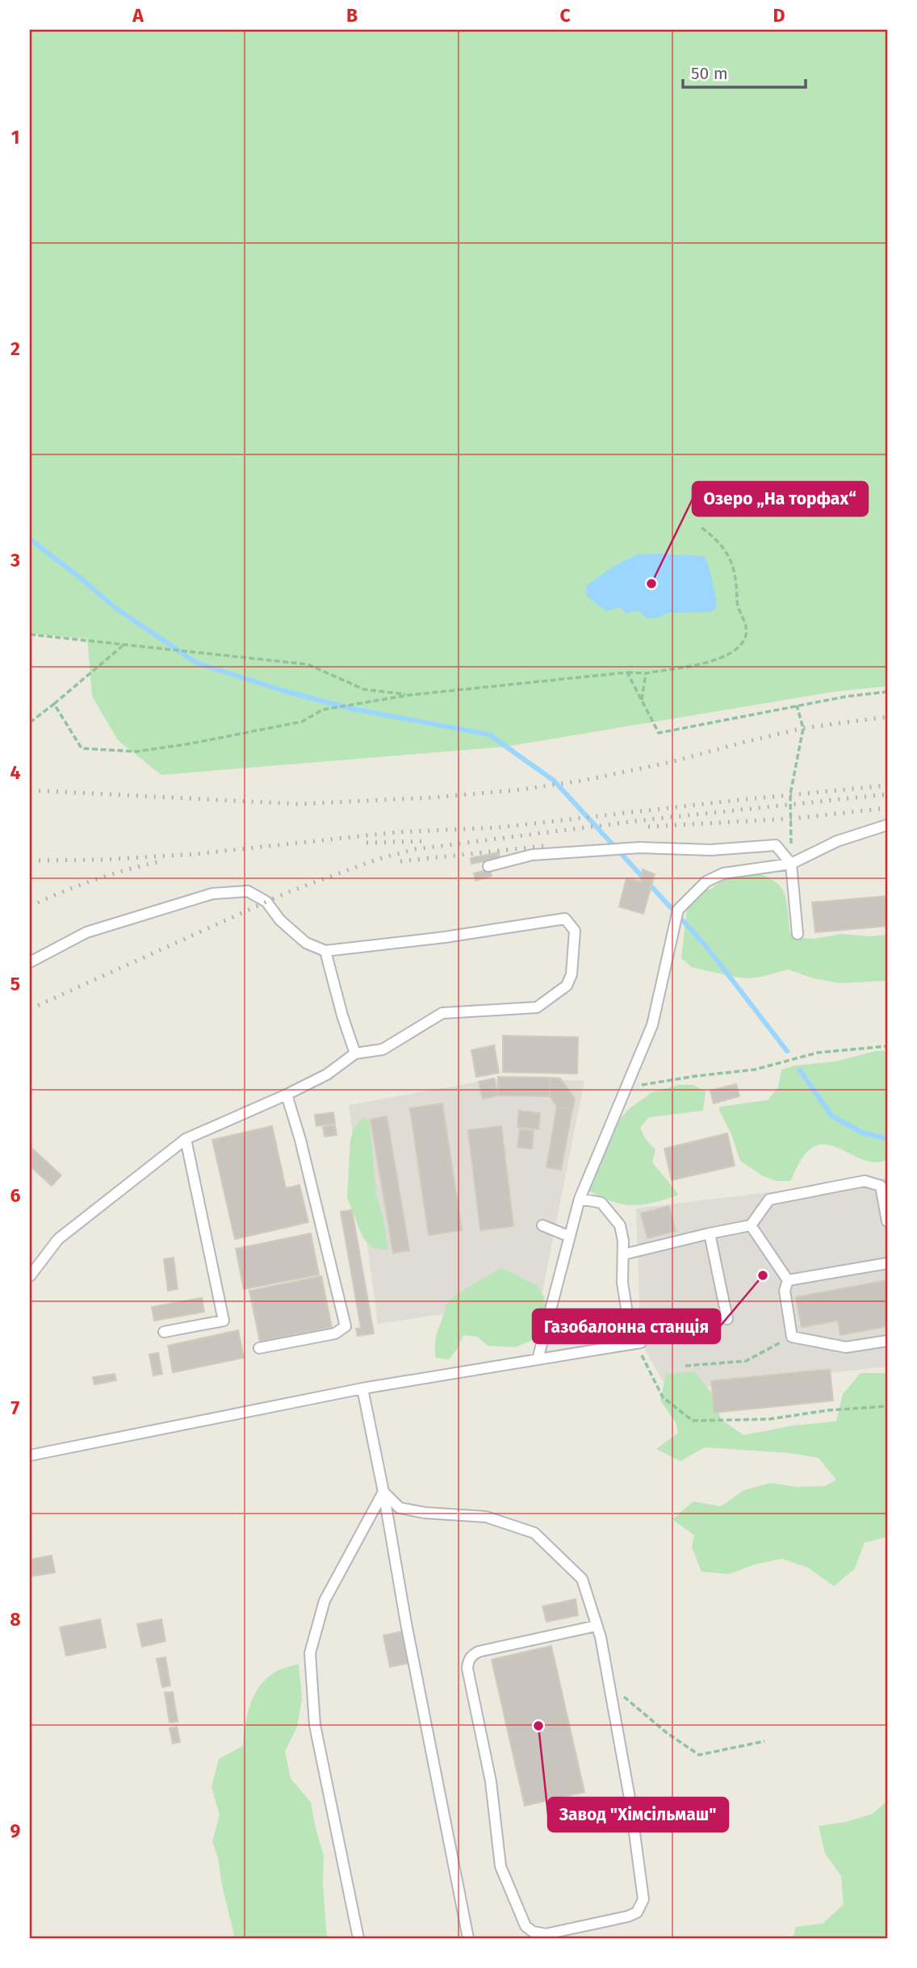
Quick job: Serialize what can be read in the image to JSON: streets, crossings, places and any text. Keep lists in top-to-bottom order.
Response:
{
  "places": ["Озеро „На торфах“", "Газобалонна станція", "Завод \"Хімсільмаш\""],
  "scale_bar": "50 m",
  "grid": {
    "columns": [
      "A",
      "B",
      "C",
      "D"
    ],
    "rows": [
      "1",
      "2",
      "3",
      "4",
      "5",
      "6",
      "7",
      "8",
      "9"
    ]
  }
}
